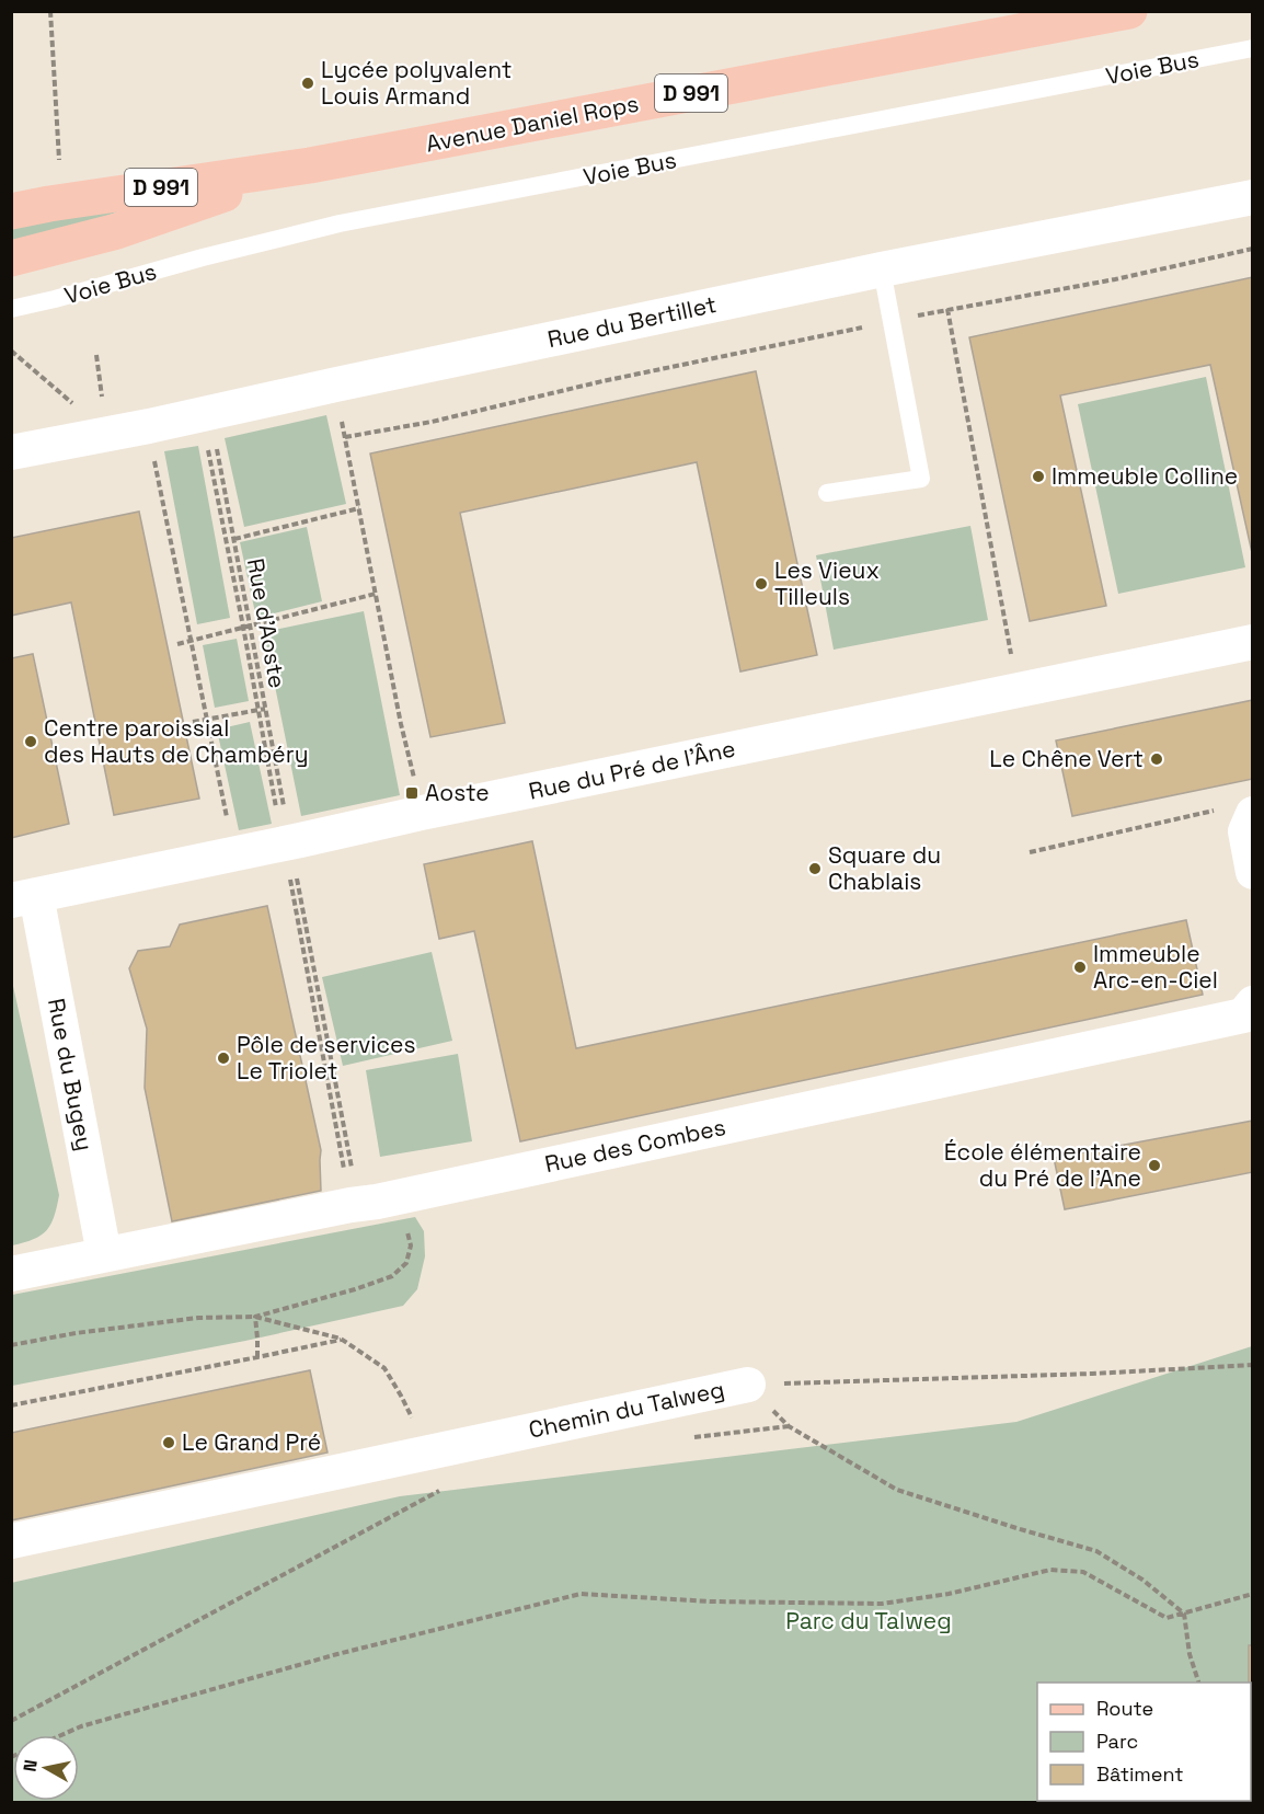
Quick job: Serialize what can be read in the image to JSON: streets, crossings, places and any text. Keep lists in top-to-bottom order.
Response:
{
  "streets": {
    "main road": ["D 991", "Avenue Daniel Rops"],
    "street": [
      "Rue du Bertillet",
      "Rue du Pré de l'Âne",
      "Rue du Bugey",
      "Rue des Combes",
      "Chemin du Talweg"
    ],
    "lane": ["Voie Bus"],
    "path": ["Rue d'Aoste"]
  },
  "crossings": [
    ["Rue du Bertillet", "Rue d'Aoste"],
    ["Rue d'Aoste", "Rue du Pré de l'Âne"],
    ["Rue d'Aoste", "Rue des Combes"],
    ["Rue du Pré de l'Âne", "Rue du Bugey"],
    ["Rue du Bugey", "Rue des Combes"]
  ],
  "parks": ["Parc du Talweg"],
  "places": {
    "other": [
      "Lycée polyvalent Louis Armand",
      "Immeuble Colline",
      "Les Vieux Tilleuls",
      "Centre paroissial des Hauts de Chambéry",
      "Le Chêne Vert",
      "Square du Chablais",
      "Immeuble Arc-en-Ciel",
      "Pôle de services Le Triolet",
      "École élémentaire du Pré de l'Ane",
      "Le Grand Pré"
    ],
    "transit": ["Aoste"]
  },
  "legend": ["Route", "Parc", "Bâtiment"],
  "north": "left"
}
